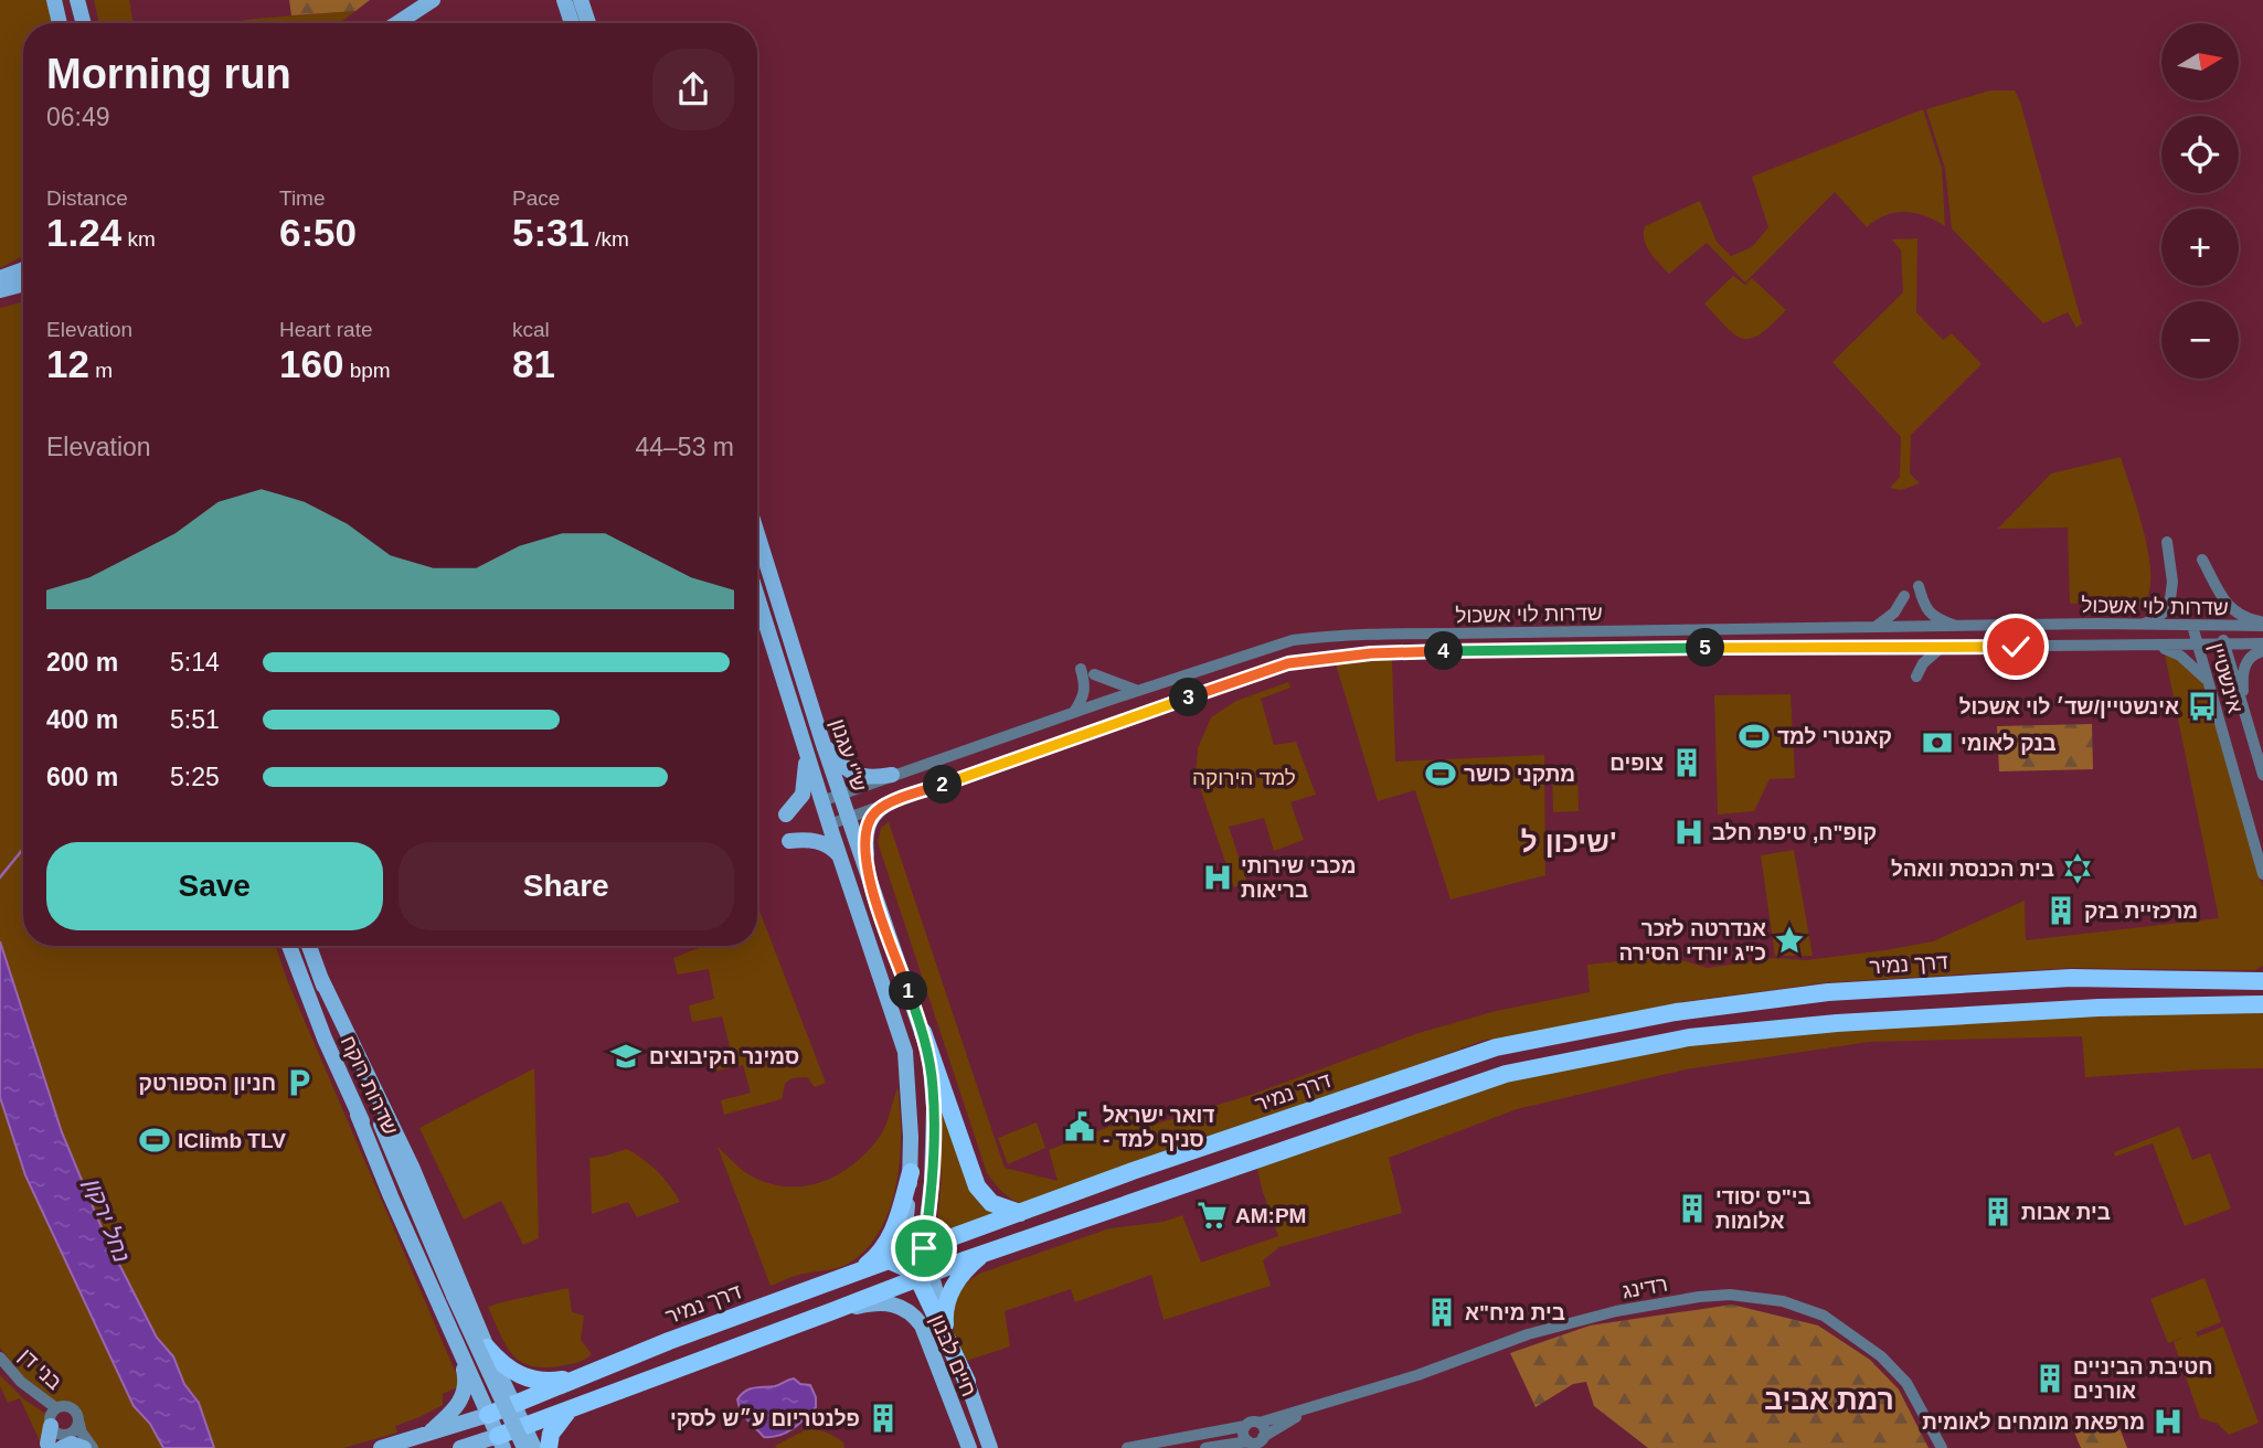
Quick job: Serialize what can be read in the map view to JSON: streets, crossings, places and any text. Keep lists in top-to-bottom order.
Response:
{
  "streets": {
    "highway": ["דרך נמיר"],
    "main road": ["ש''י עגנון", "שדרות רוקח", "חיים לבנון"],
    "street": [
      "שדרות לוי אשכול",
      "אינשטיין",
      "רדינג",
      "בני דן"
    ]
  },
  "crossings": [
    ["שדרות לוי אשכול", "אינשטיין"],
    ["שדרות לוי אשכול", "ש''י עגנון"],
    ["ש''י עגנון", "דרך נמיר"]
  ],
  "districts": ["שיכון ל'", "רמת אביב"],
  "water": ["נחל ירקון"],
  "parks": ["למד הירוקה"],
  "places": {
    "bus stop": ["אינשטיין/שד׳ לוי אשכול"],
    "sports": ["קאנטרי למד", "מתקני כושר", "IClimb TLV"],
    "bank": ["בנק לאומי"],
    "building": [
      "צופים",
      "מרכזיית בזק",
      "בי\"ס יסודי אלומות",
      "בית אבות",
      "בית מיח\"א",
      "חטיבת הביניים אורנים",
      "פלנטריום ע״ש לסקי"
    ],
    "hospital": ["קופ\"ח, טיפת חלב", "מכבי שירותי בריאות", "מרפאת מומחים לאומית"],
    "synagogue": ["בית הכנסת וואהל"],
    "place": ["אנדרטה לזכר כ\"ג יורדי הסירה"],
    "school or university": ["סמינר הקיבוצים"],
    "parking": ["חניון הספורטק"],
    "public building": ["דואר ישראל - סניף למד"],
    "supermarket": ["AM:PM"]
  },
  "north": "right",
  "page": {
    "map_buttons": ["+", "−"],
    "heading": ["Morning run", "06:49"],
    "stats": [
      ["Distance", "1.24 km"],
      ["Time", "6:50"],
      ["Pace", "5:31 /km"],
      ["Elevation", "12 m"],
      ["Heart rate", "160 bpm"],
      ["kcal", "81"]
    ],
    "chart": ["Elevation", "44–53 m"],
    "pins": [
      "5",
      "4",
      "3",
      "2",
      "1"
    ],
    "list": [
      {
        "name": "200 m",
        "note": "5:14"
      },
      {
        "name": "400 m",
        "note": "5:51"
      },
      {
        "name": "600 m",
        "note": "5:25"
      }
    ],
    "buttons": ["Save", "Share"]
  }
}
